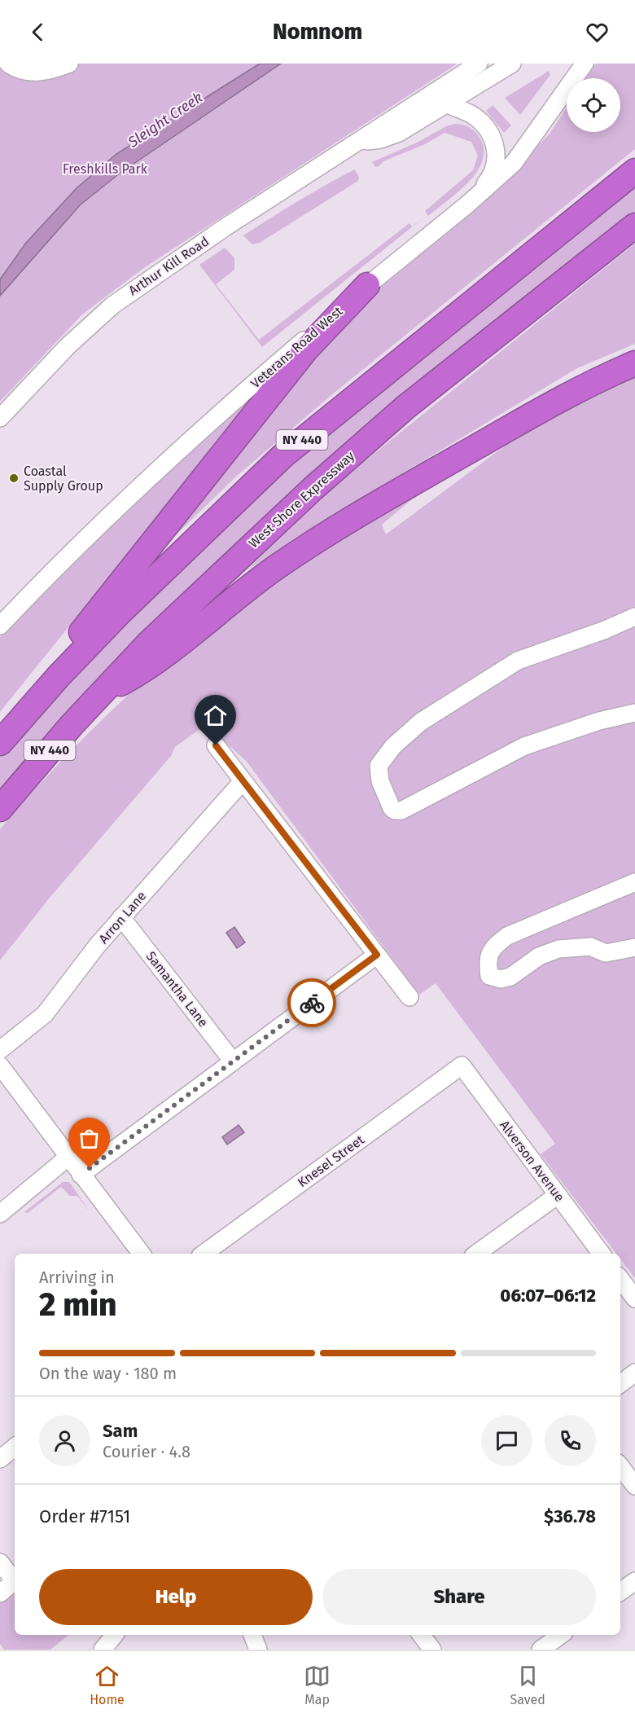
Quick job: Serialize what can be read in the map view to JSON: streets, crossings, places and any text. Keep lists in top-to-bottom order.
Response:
{
  "streets": {
    "highway": ["NY 440", "West Shore Expressway"],
    "street": [
      "Arthur Kill Road",
      "Veterans Road West",
      "Arron Lane",
      "Samantha Lane",
      "Knesel Street",
      "Alverson Avenue"
    ]
  },
  "crossings": [
    ["Arron Lane", "Samantha Lane"],
    ["Knesel Street", "Alverson Avenue"]
  ],
  "water": ["Sleight Creek"],
  "parks": ["Freshkills Park"],
  "places": ["Coastal Supply Group"],
  "page": {
    "header": "Nomnom",
    "heading": ["2 min", "Arriving in", "06:07–06:12"],
    "panel": [
      "Sam",
      "Courier · 4.8",
      "Order #7151",
      "$36.78"
    ],
    "bar": "On the way · 180 m",
    "buttons": ["Help", "Share"],
    "tabs": ["Home", "Map", "Saved"]
  }
}
